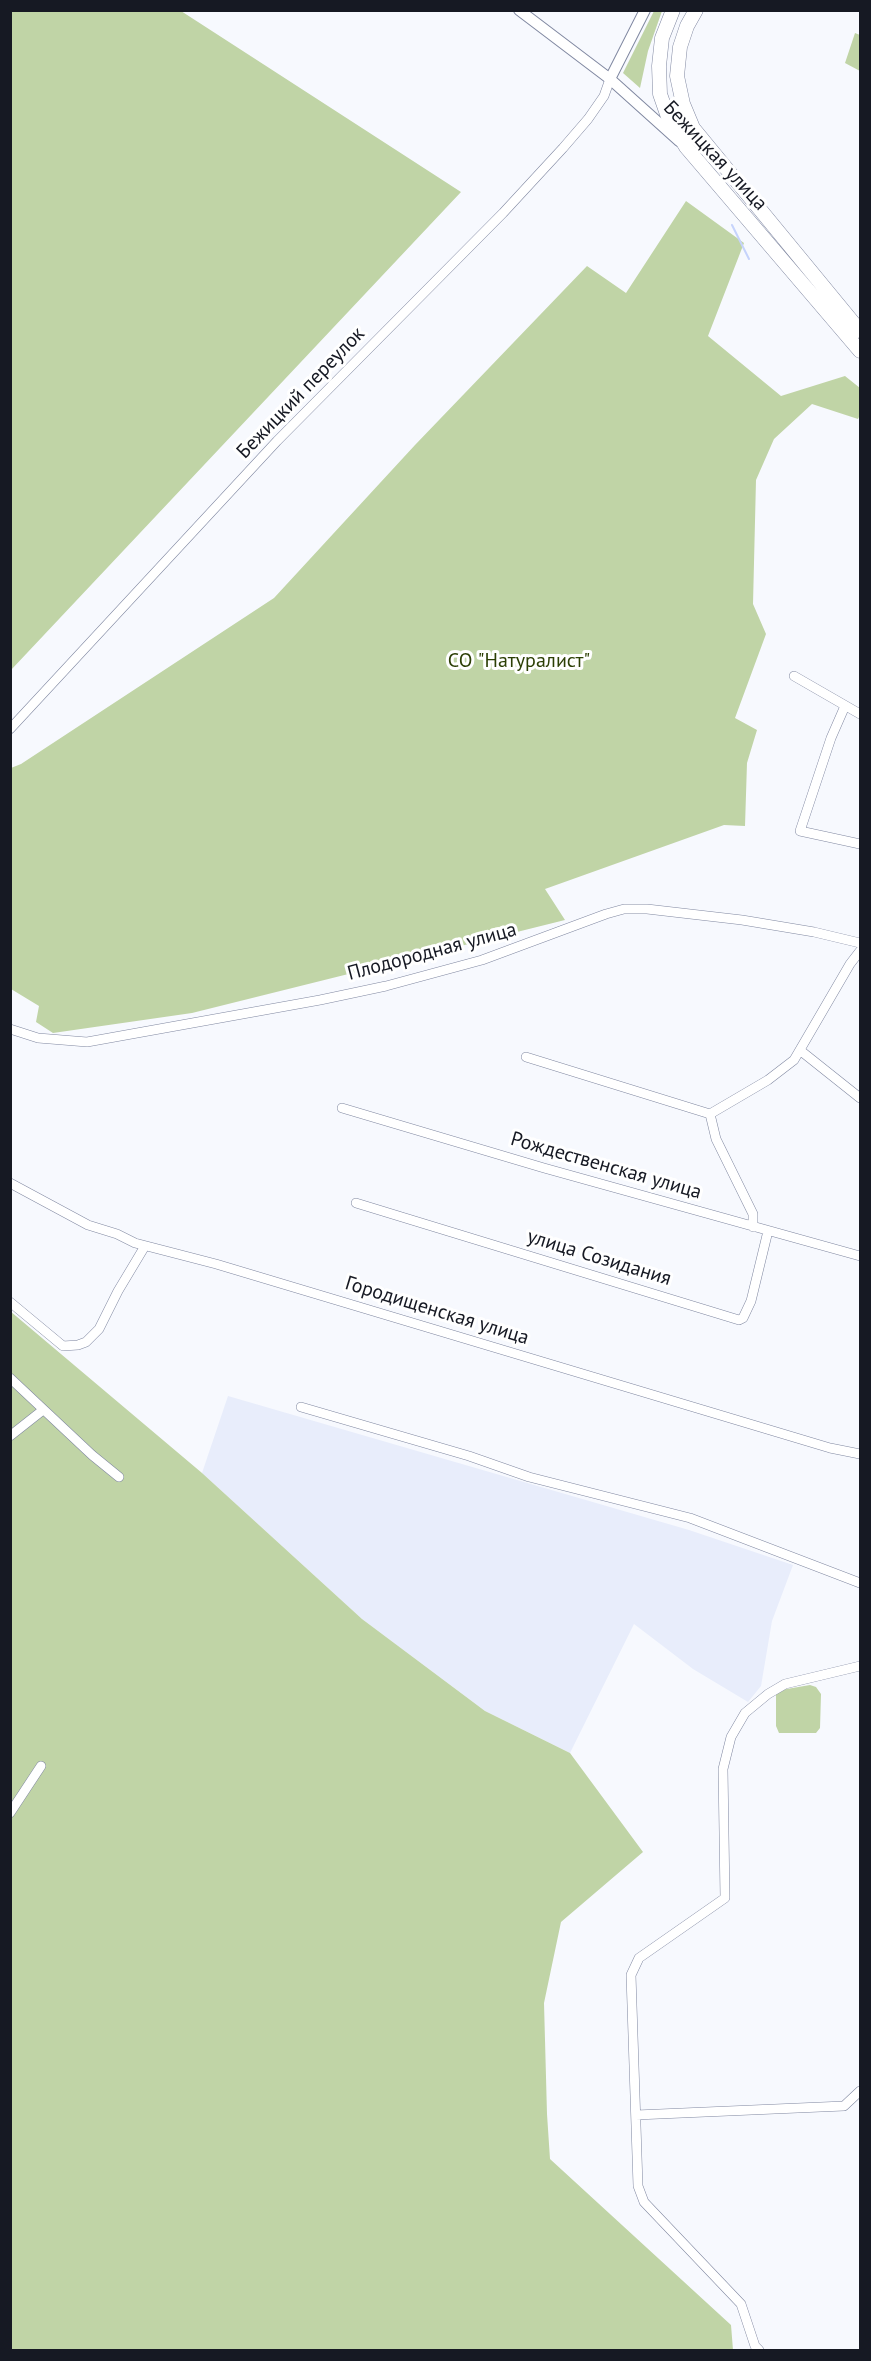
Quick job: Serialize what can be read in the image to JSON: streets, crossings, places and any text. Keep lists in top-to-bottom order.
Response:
{
  "streets": {
    "main road": ["Бежицкая улица"],
    "street": [
      "Бежицкий переулок",
      "Плодородная улица",
      "Рождественская улица",
      "улица Созидания",
      "Городищенская улица"
    ]
  },
  "crossings": [
    ["Бежицкая улица", "Бежицкий переулок"],
    ["Рождественская улица", "улица Созидания"]
  ],
  "parks": ["СО \"Натуралист\""]
}
